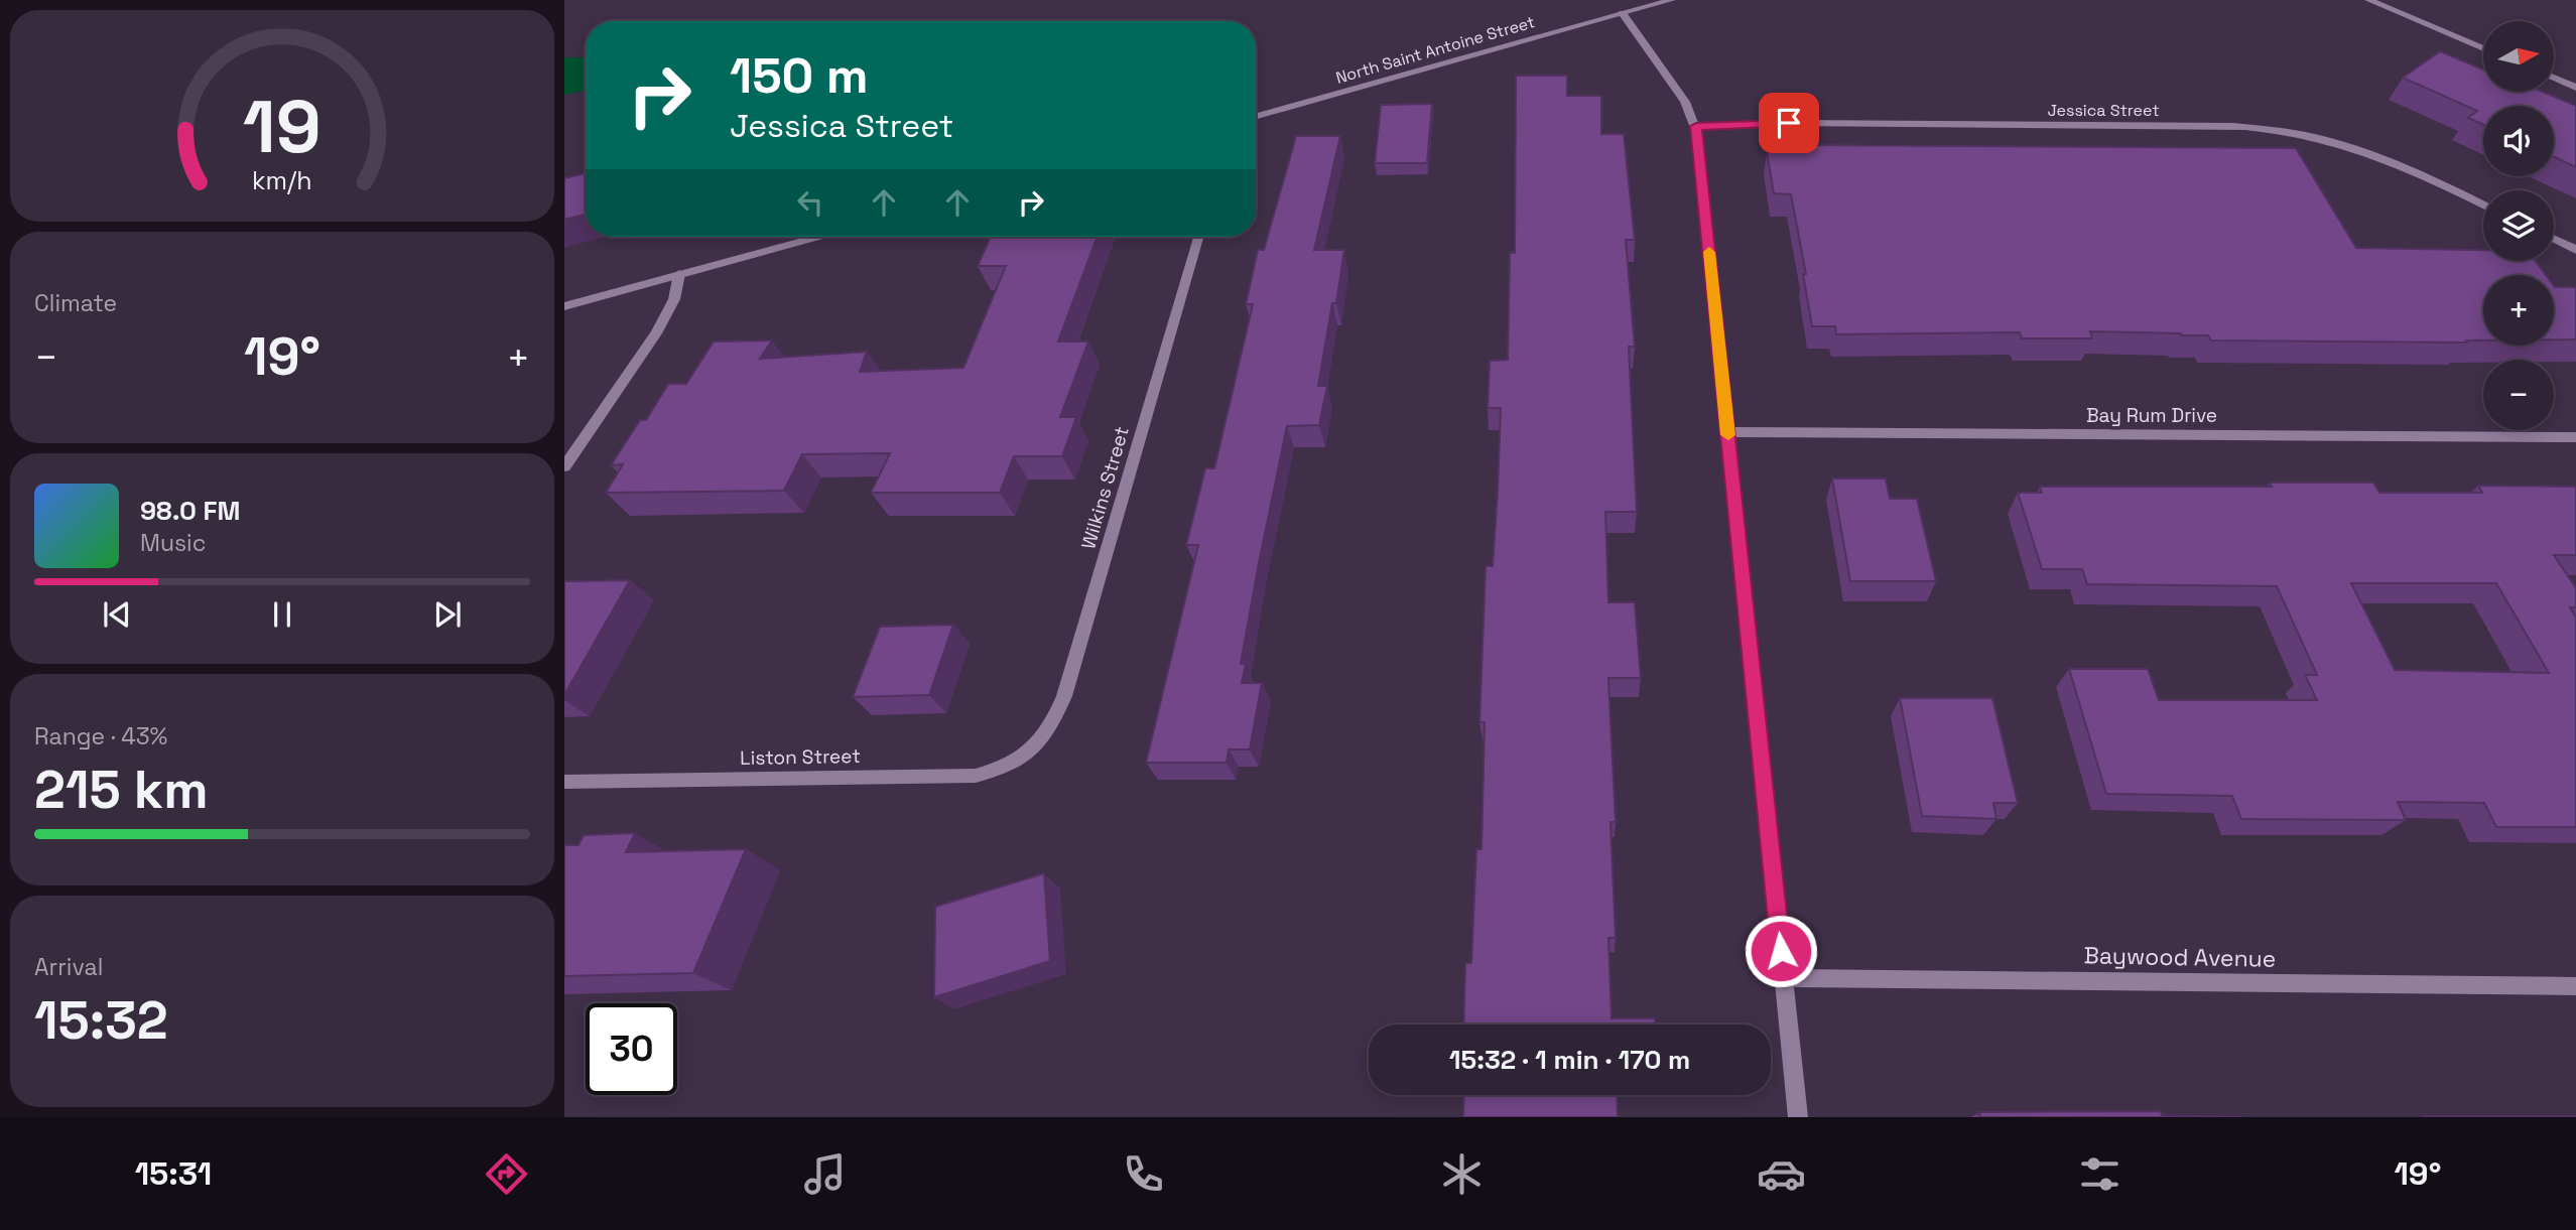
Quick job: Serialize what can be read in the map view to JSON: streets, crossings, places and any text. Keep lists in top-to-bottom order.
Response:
{
  "streets": {
    "street": [
      "North Saint Antoine Street",
      "Jessica Street",
      "Bay Rum Drive",
      "Wilkins Street",
      "Liston Street",
      "Baywood Avenue"
    ]
  },
  "crossings": [
    ["Wilkins Street", "Liston Street"]
  ],
  "north": "right",
  "page": {
    "map_buttons": ["+", "−"],
    "turn": ["150 m", "Jessica Street"],
    "tile": [
      "Climate",
      ["Range · 43%", "215 km"],
      ["Arrival", "15:32"]
    ],
    "heat": ["−", "19°", "+"],
    "song": ["98.0 FM", "Music"],
    "limit": "30",
    "trip": "15:32 · 1 min · 170 m",
    "tabs": ["15:31", "19°"],
    "gauge": ["19", "km/h"]
  }
}
